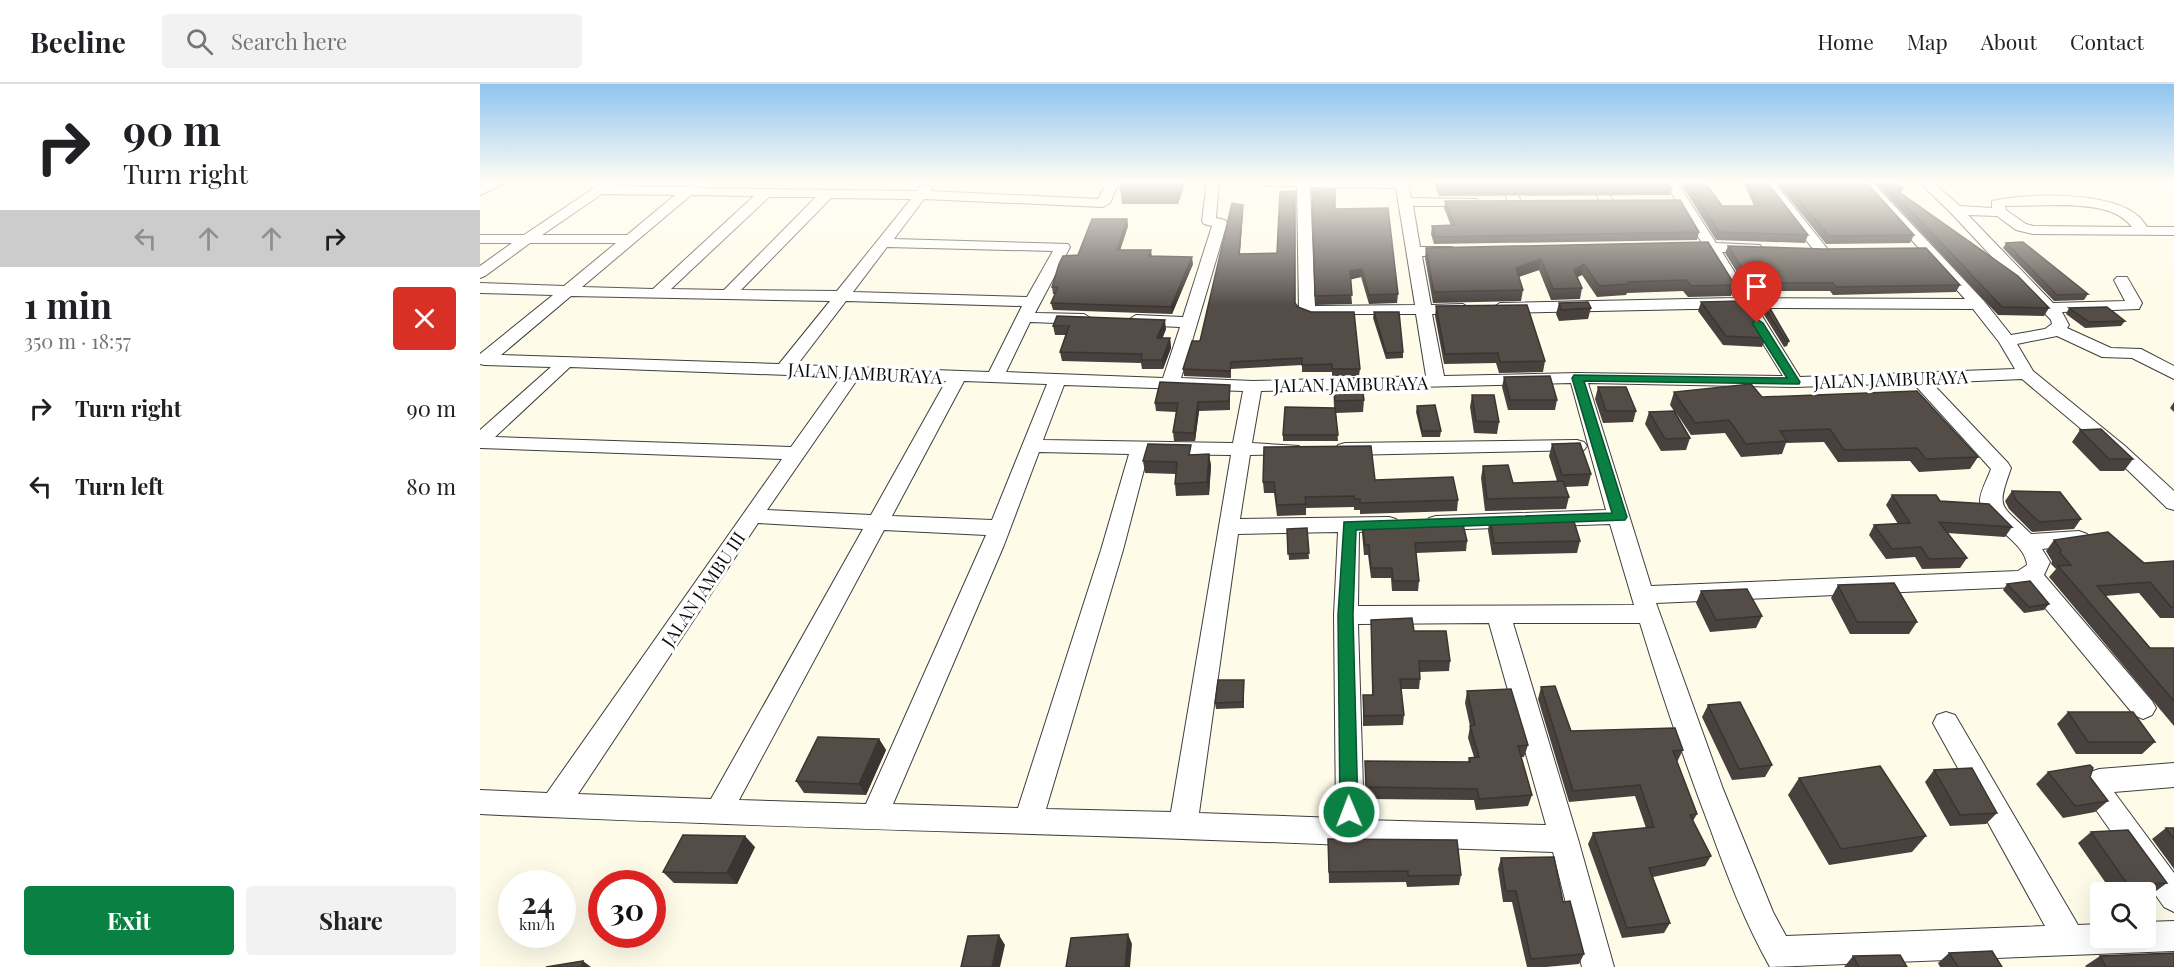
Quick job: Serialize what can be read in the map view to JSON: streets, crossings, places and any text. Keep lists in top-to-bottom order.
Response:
{
  "streets": {
    "street": ["JALAN JAMBURAYA", "JALAN JAMBU III"]
  },
  "crossings": [
    ["JALAN JAMBURAYA", "JALAN JAMBU III"]
  ],
  "page": {
    "header": "Beeline",
    "search": "Search here",
    "nav": [
      "Home",
      "Map",
      "About",
      "Contact"
    ],
    "turn": ["90 m", "Turn right"],
    "heading": ["1 min", "350 m · 18:57"],
    "list": [
      {
        "name": "Turn right",
        "value": "90 m"
      },
      {
        "name": "Turn left",
        "value": "80 m"
      }
    ],
    "speed": "24 km/h",
    "limit": "30",
    "buttons": ["Exit", "Share"]
  }
}
